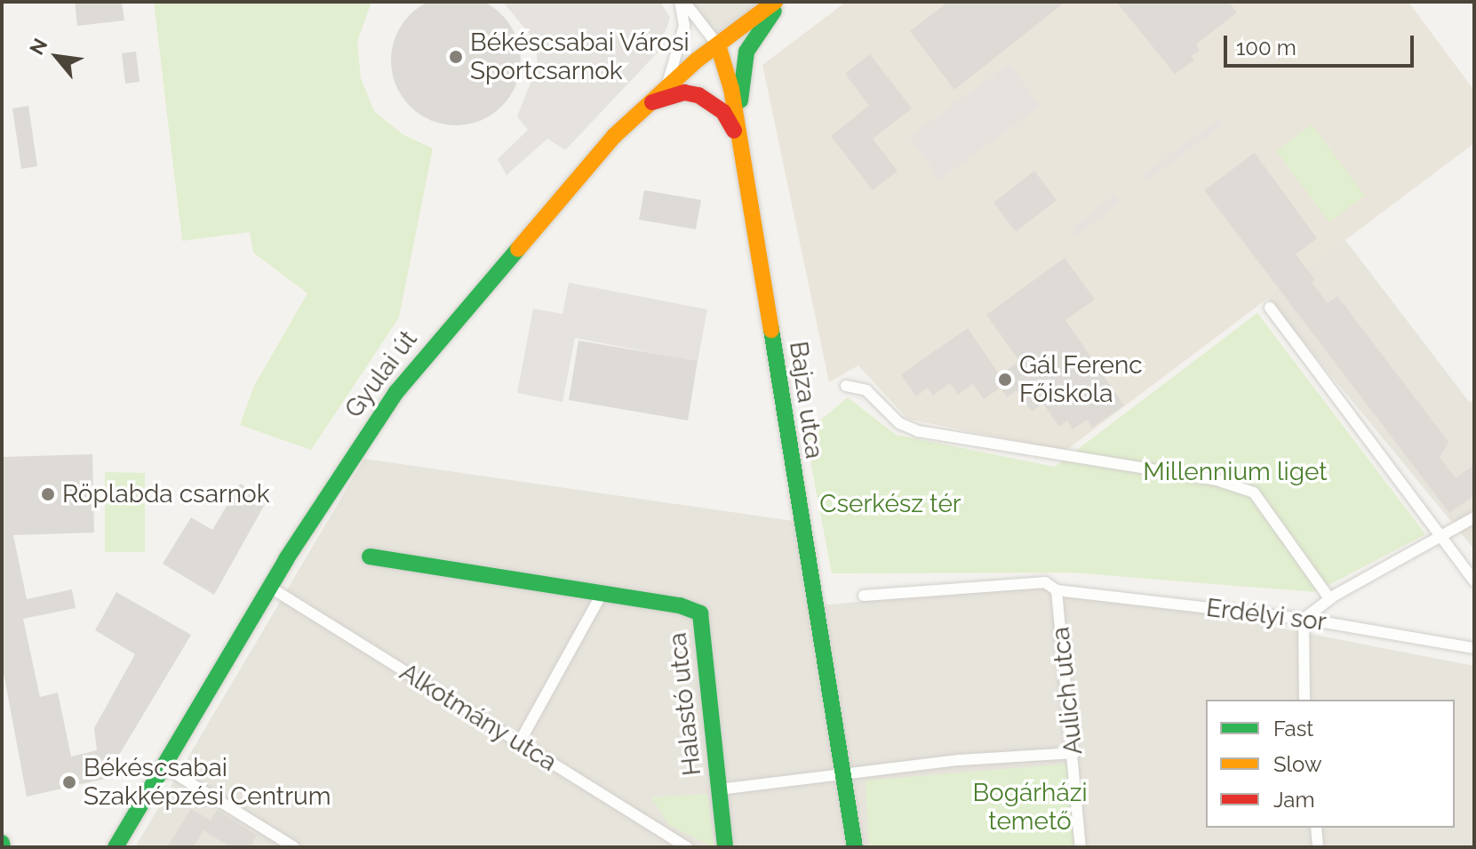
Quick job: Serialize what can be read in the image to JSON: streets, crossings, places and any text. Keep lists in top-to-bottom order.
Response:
{
  "streets": {
    "main road": ["Gyulai út", "Bajza utca", "Halastó utca"],
    "street": ["Erdélyi sor", "Aulich utca", "Alkotmány utca"]
  },
  "crossings": [
    ["Gyulai út", "Bajza utca"],
    ["Gyulai út", "Alkotmány utca"],
    ["Erdélyi sor", "Aulich utca"]
  ],
  "parks": ["Millennium liget", "Cserkész tér", "Bogárházi temető"],
  "places": [
    "Békéscsabai Városi Sportcsarnok",
    "Gál Ferenc Főiskola",
    "Röplabda csarnok",
    "Békéscsabai Szakképzési Centrum"
  ],
  "legend": ["Fast", "Slow", "Jam"],
  "scale_bar": "100 m",
  "north": "top left"
}
